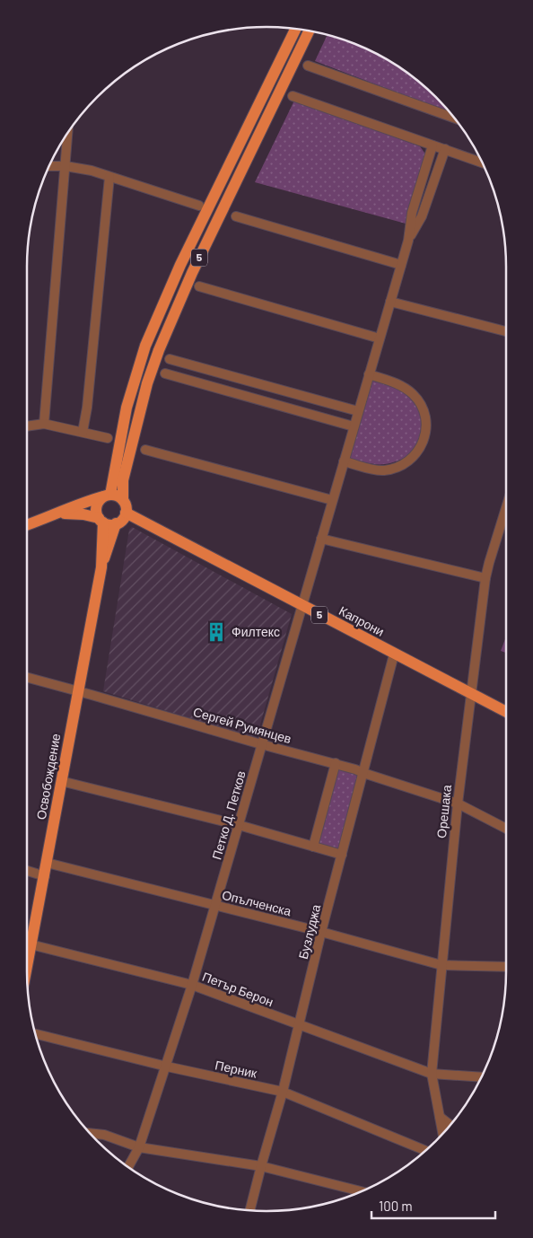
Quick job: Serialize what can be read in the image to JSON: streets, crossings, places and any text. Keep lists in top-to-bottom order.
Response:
{
  "streets": {
    "main road": ["5", "Капрони", "Освобождение"],
    "street": [
      "Сергей Румянцев",
      "Орешака",
      "Петко Д. Петков",
      "Опълченска",
      "Бузлуджа",
      "Петър Берон",
      "Перник"
    ]
  },
  "crossings": [
    ["5", "Капрони"],
    ["5", "Освобождение"],
    ["Капрони", "Освобождение"],
    ["Капрони", "Орешака"],
    ["Капрони", "Петко Д. Петков"],
    ["Капрони", "Бузлуджа"],
    ["Сергей Румянцев", "Освобождение"],
    ["Сергей Румянцев", "Орешака"],
    ["Сергей Румянцев", "Петко Д. Петков"],
    ["Сергей Румянцев", "Бузлуджа"],
    ["Освобождение", "Опълченска"],
    ["Освобождение", "Петър Берон"],
    ["Орешака", "Опълченска"],
    ["Орешака", "Петър Берон"],
    ["Петко Д. Петков", "Опълченска"],
    ["Петко Д. Петков", "Петър Берон"],
    ["Петко Д. Петков", "Перник"],
    ["Опълченска", "Бузлуджа"],
    ["Бузлуджа", "Петър Берон"],
    ["Бузлуджа", "Перник"]
  ],
  "places": {
    "building": ["Филтекс"]
  },
  "scale_bar": "100 m"
}
